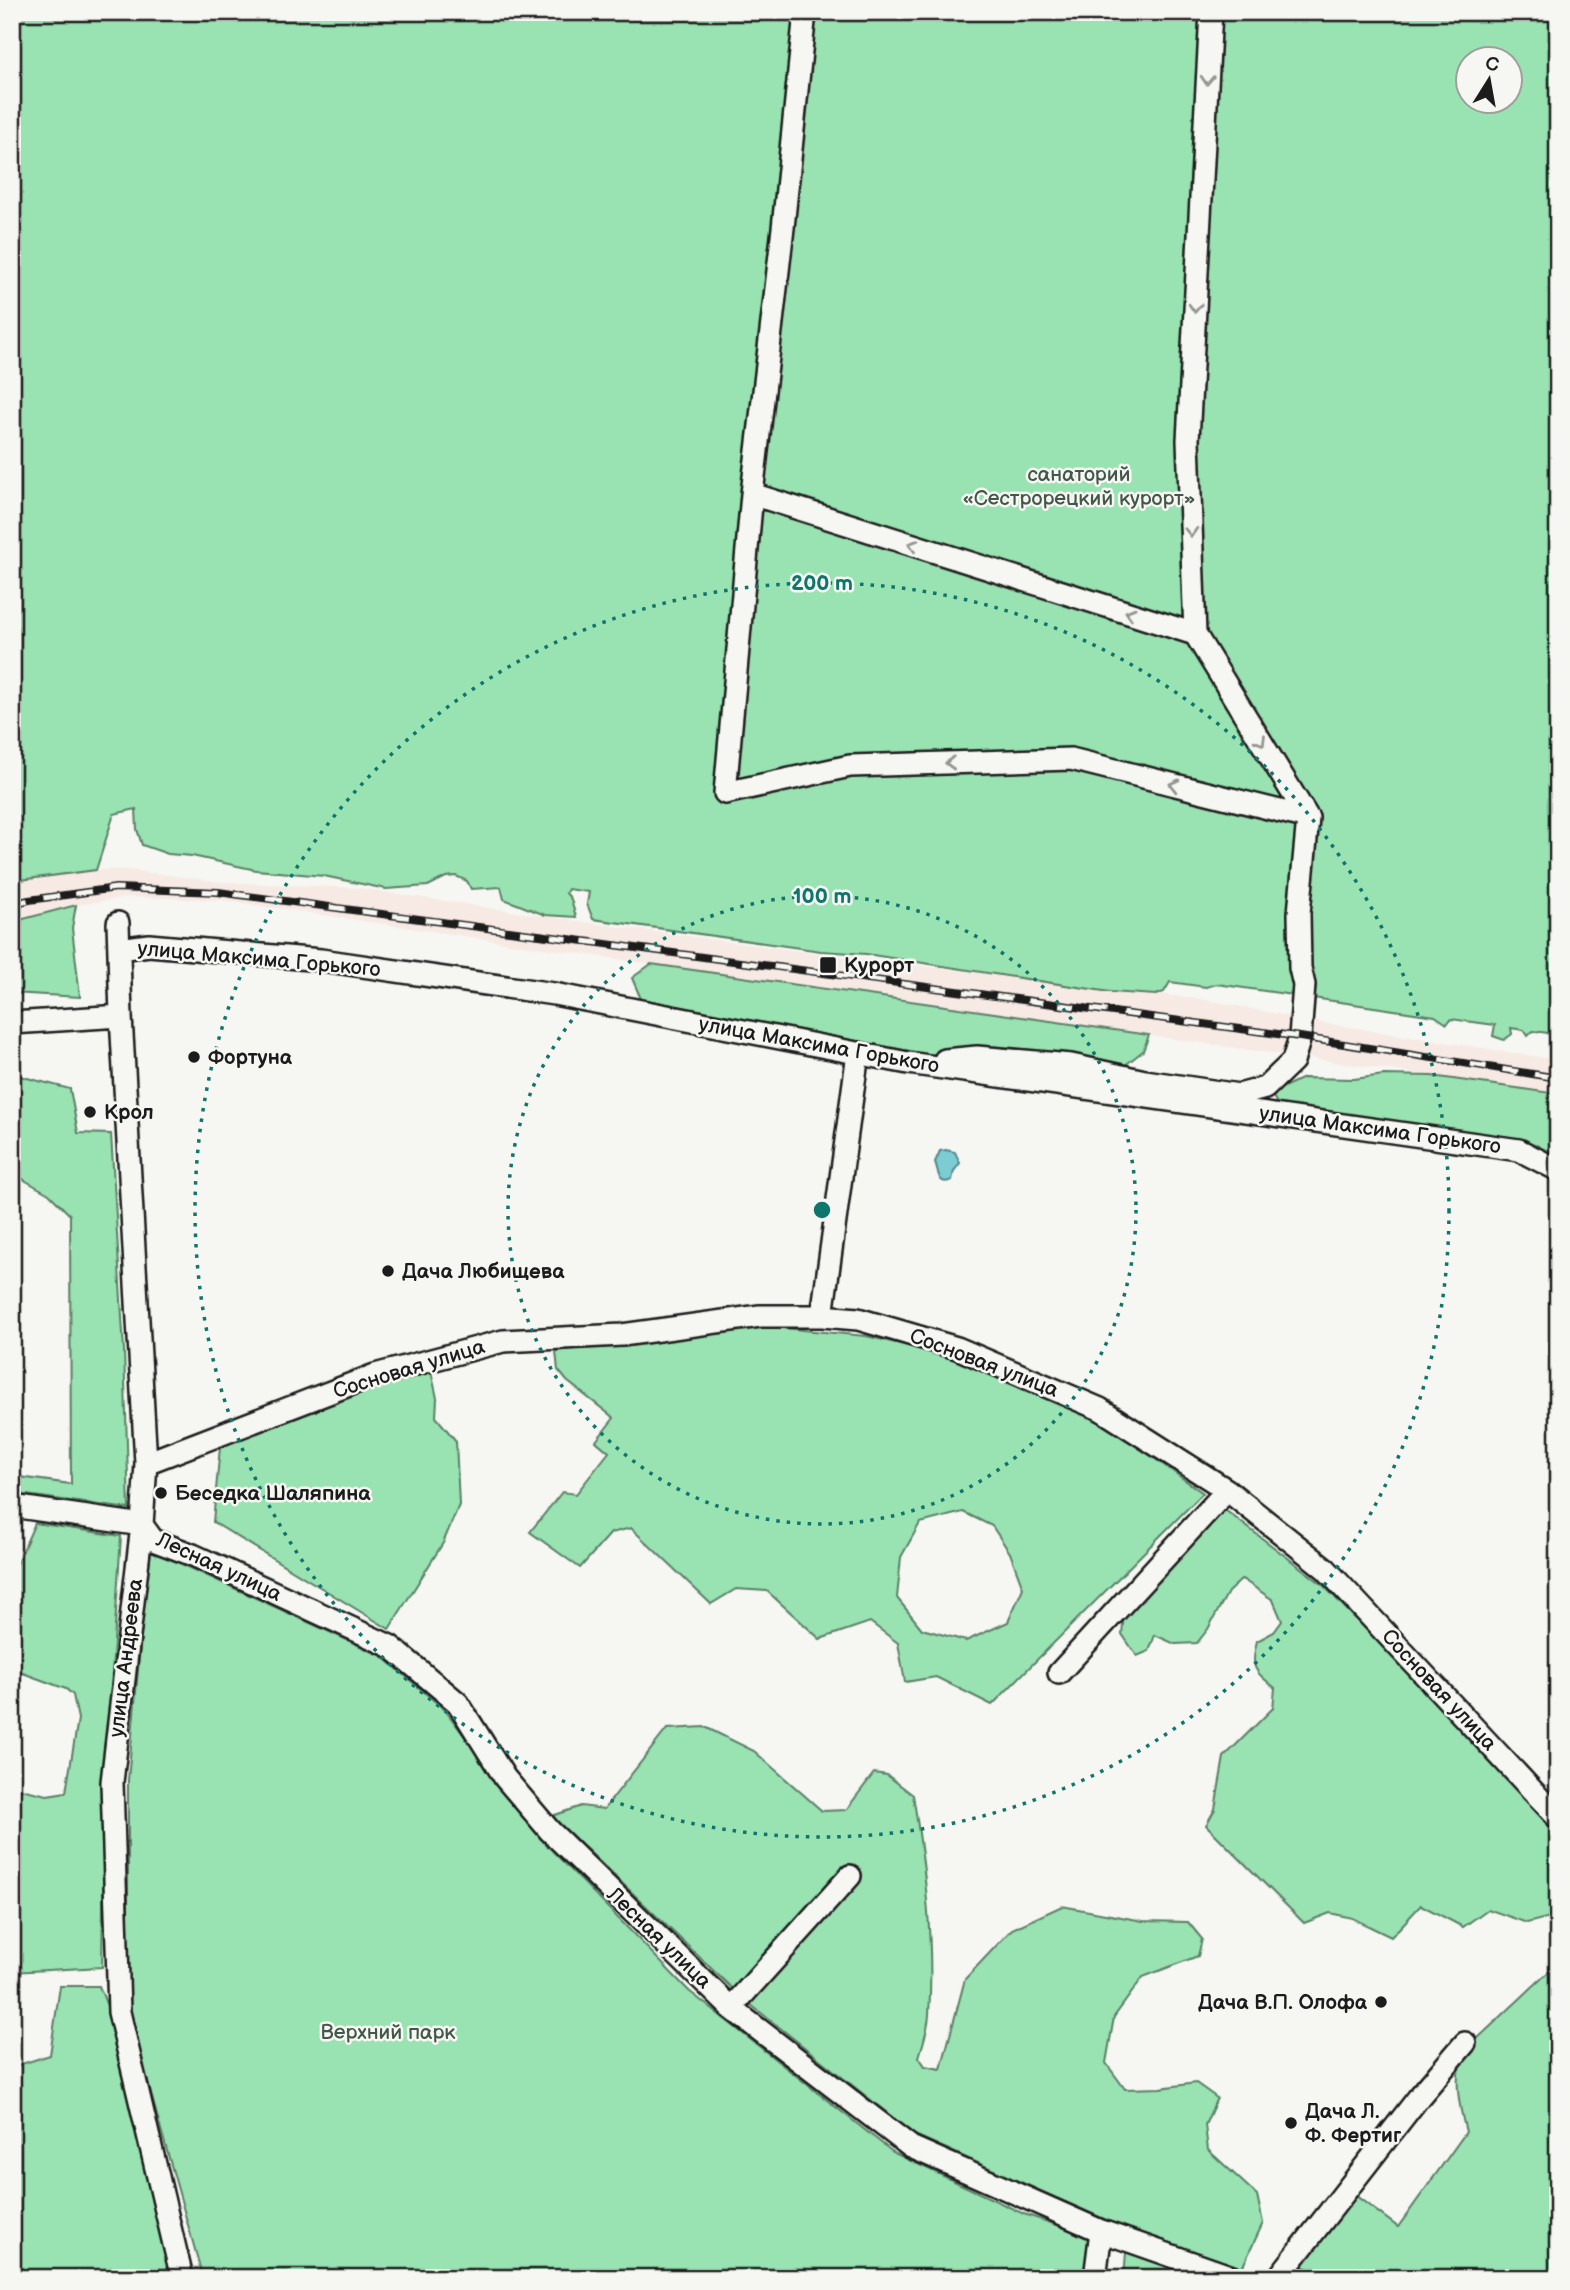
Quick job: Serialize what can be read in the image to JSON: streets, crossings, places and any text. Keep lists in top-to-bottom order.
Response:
{
  "streets": {
    "street": [
      "улица Максима Горького",
      "Сосновая улица",
      "Лесная улица",
      "улица Андреева"
    ]
  },
  "crossings": [
    ["улица Максима Горького", "улица Андреева"],
    ["Сосновая улица", "улица Андреева"],
    ["Лесная улица", "улица Андреева"]
  ],
  "parks": ["санаторий «Сестрорецкий курорт»", "Верхний парк"],
  "places": {
    "transit": ["Курорт"],
    "other": [
      "Фортуна",
      "Крол",
      "Дача Любищева",
      "Беседка Шаляпина",
      "Дача В.П. Олофа",
      "Дача Л. Ф. Фертиг"
    ]
  },
  "north": "top",
  "rings": ["200 m", "100 m"]
}
